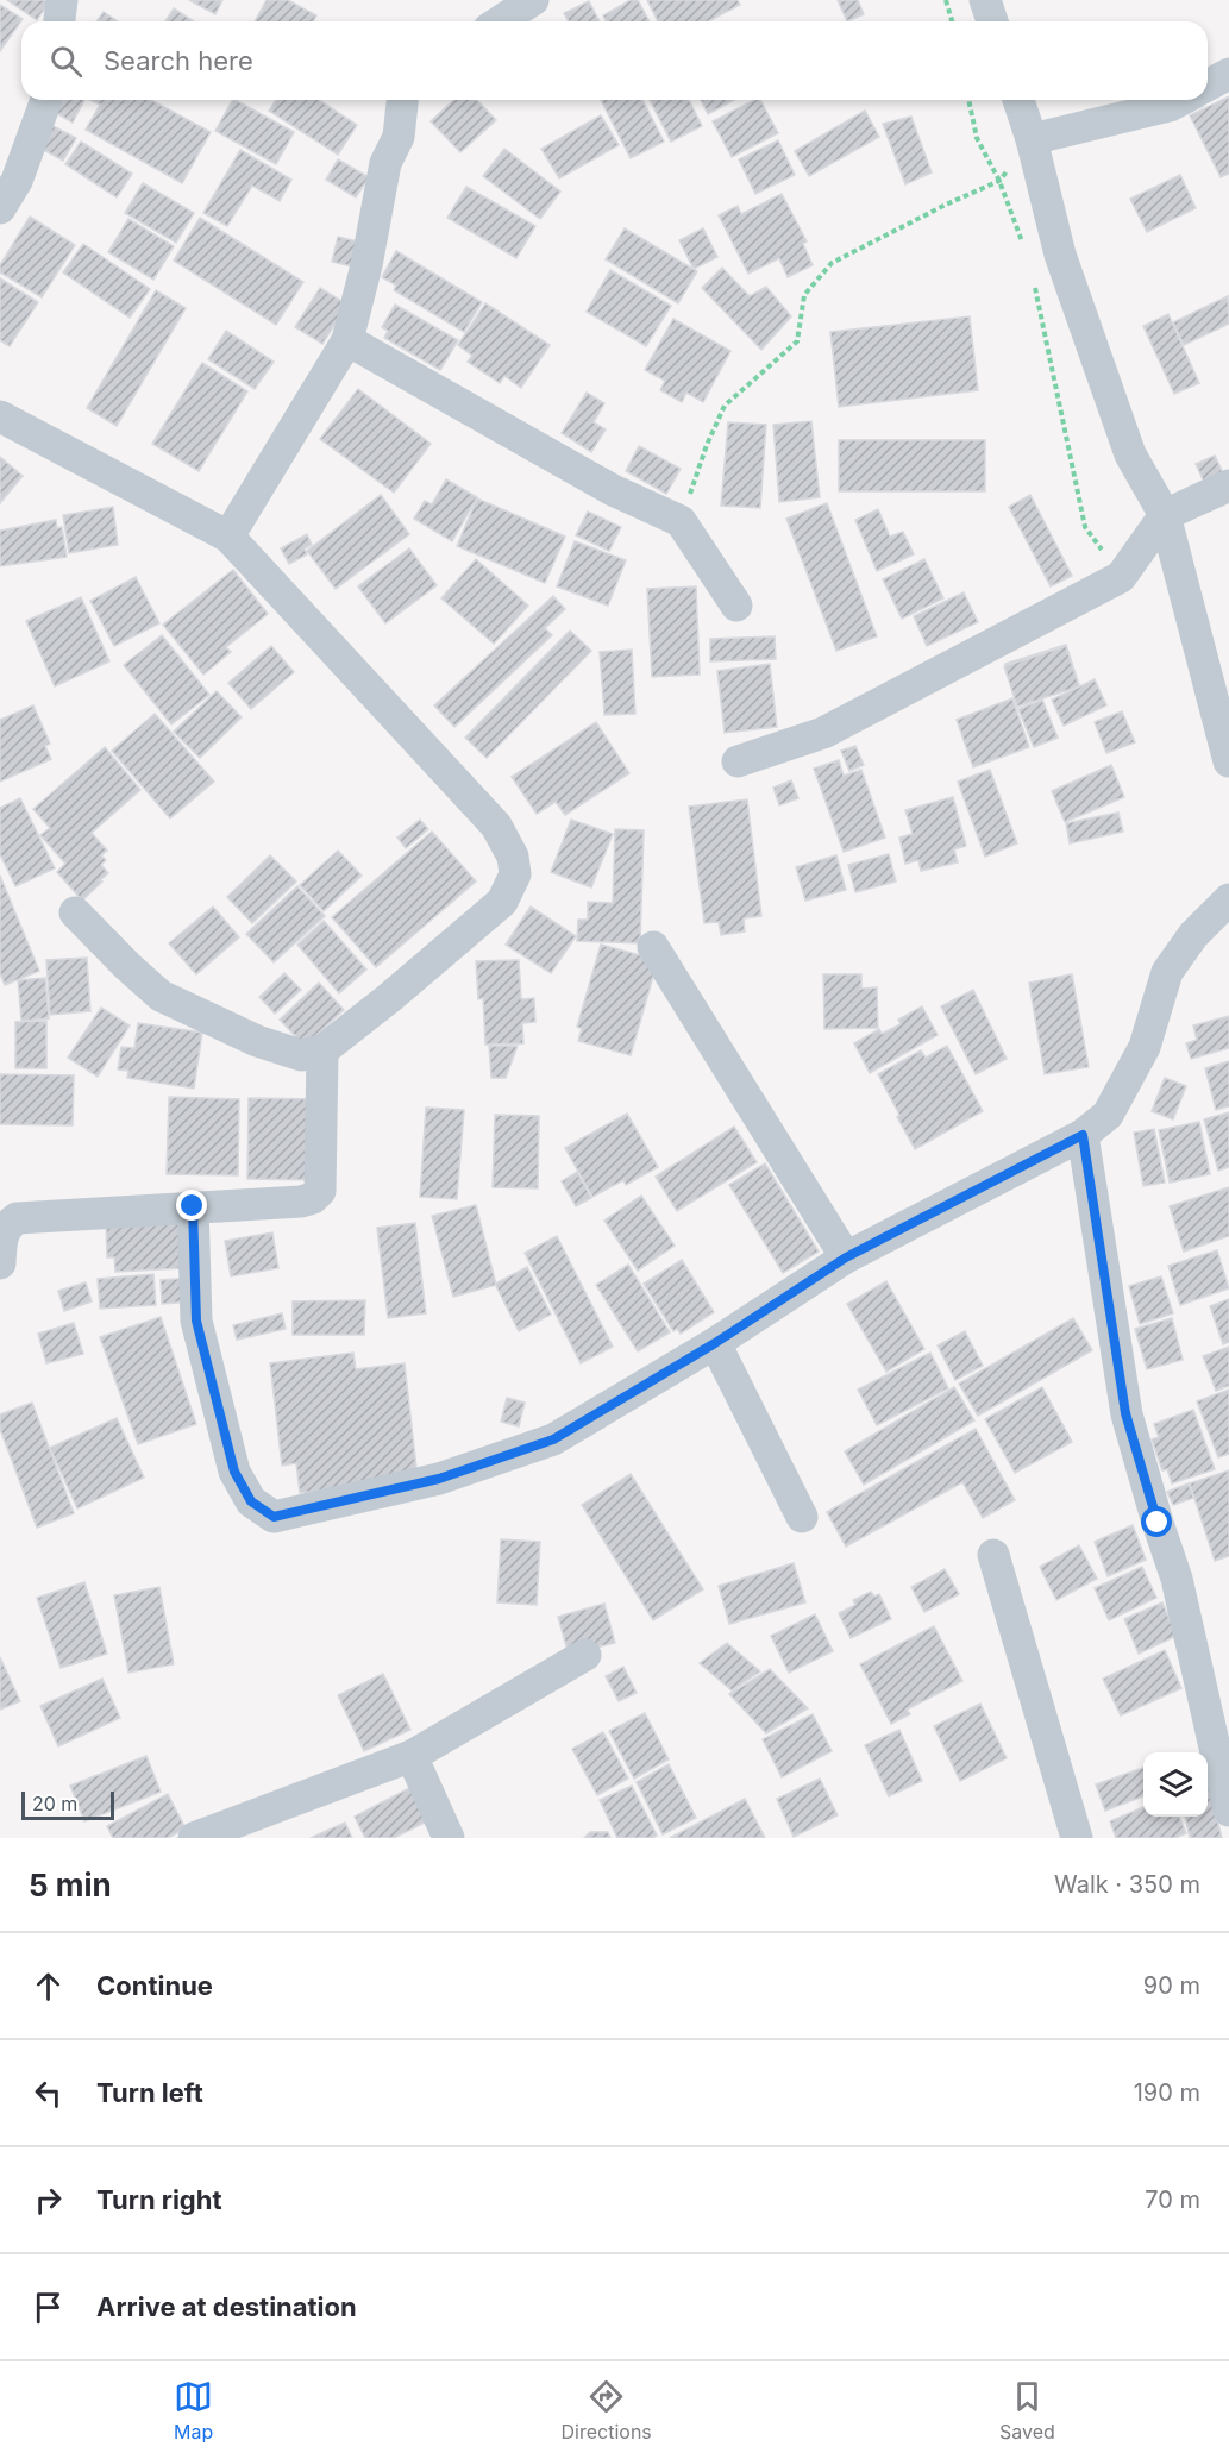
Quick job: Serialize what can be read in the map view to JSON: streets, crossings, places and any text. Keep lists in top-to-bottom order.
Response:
{
  "scale_bar": "20 m",
  "page": {
    "search": "Search here",
    "scale": "20 m",
    "heading": ["5 min", "Walk · 350 m"],
    "list": [
      ["Continue", "90 m"],
      ["Turn left", "190 m"],
      ["Turn right", "70 m"],
      "Arrive at destination"
    ],
    "nav": ["Map", "Directions", "Saved"]
  }
}
